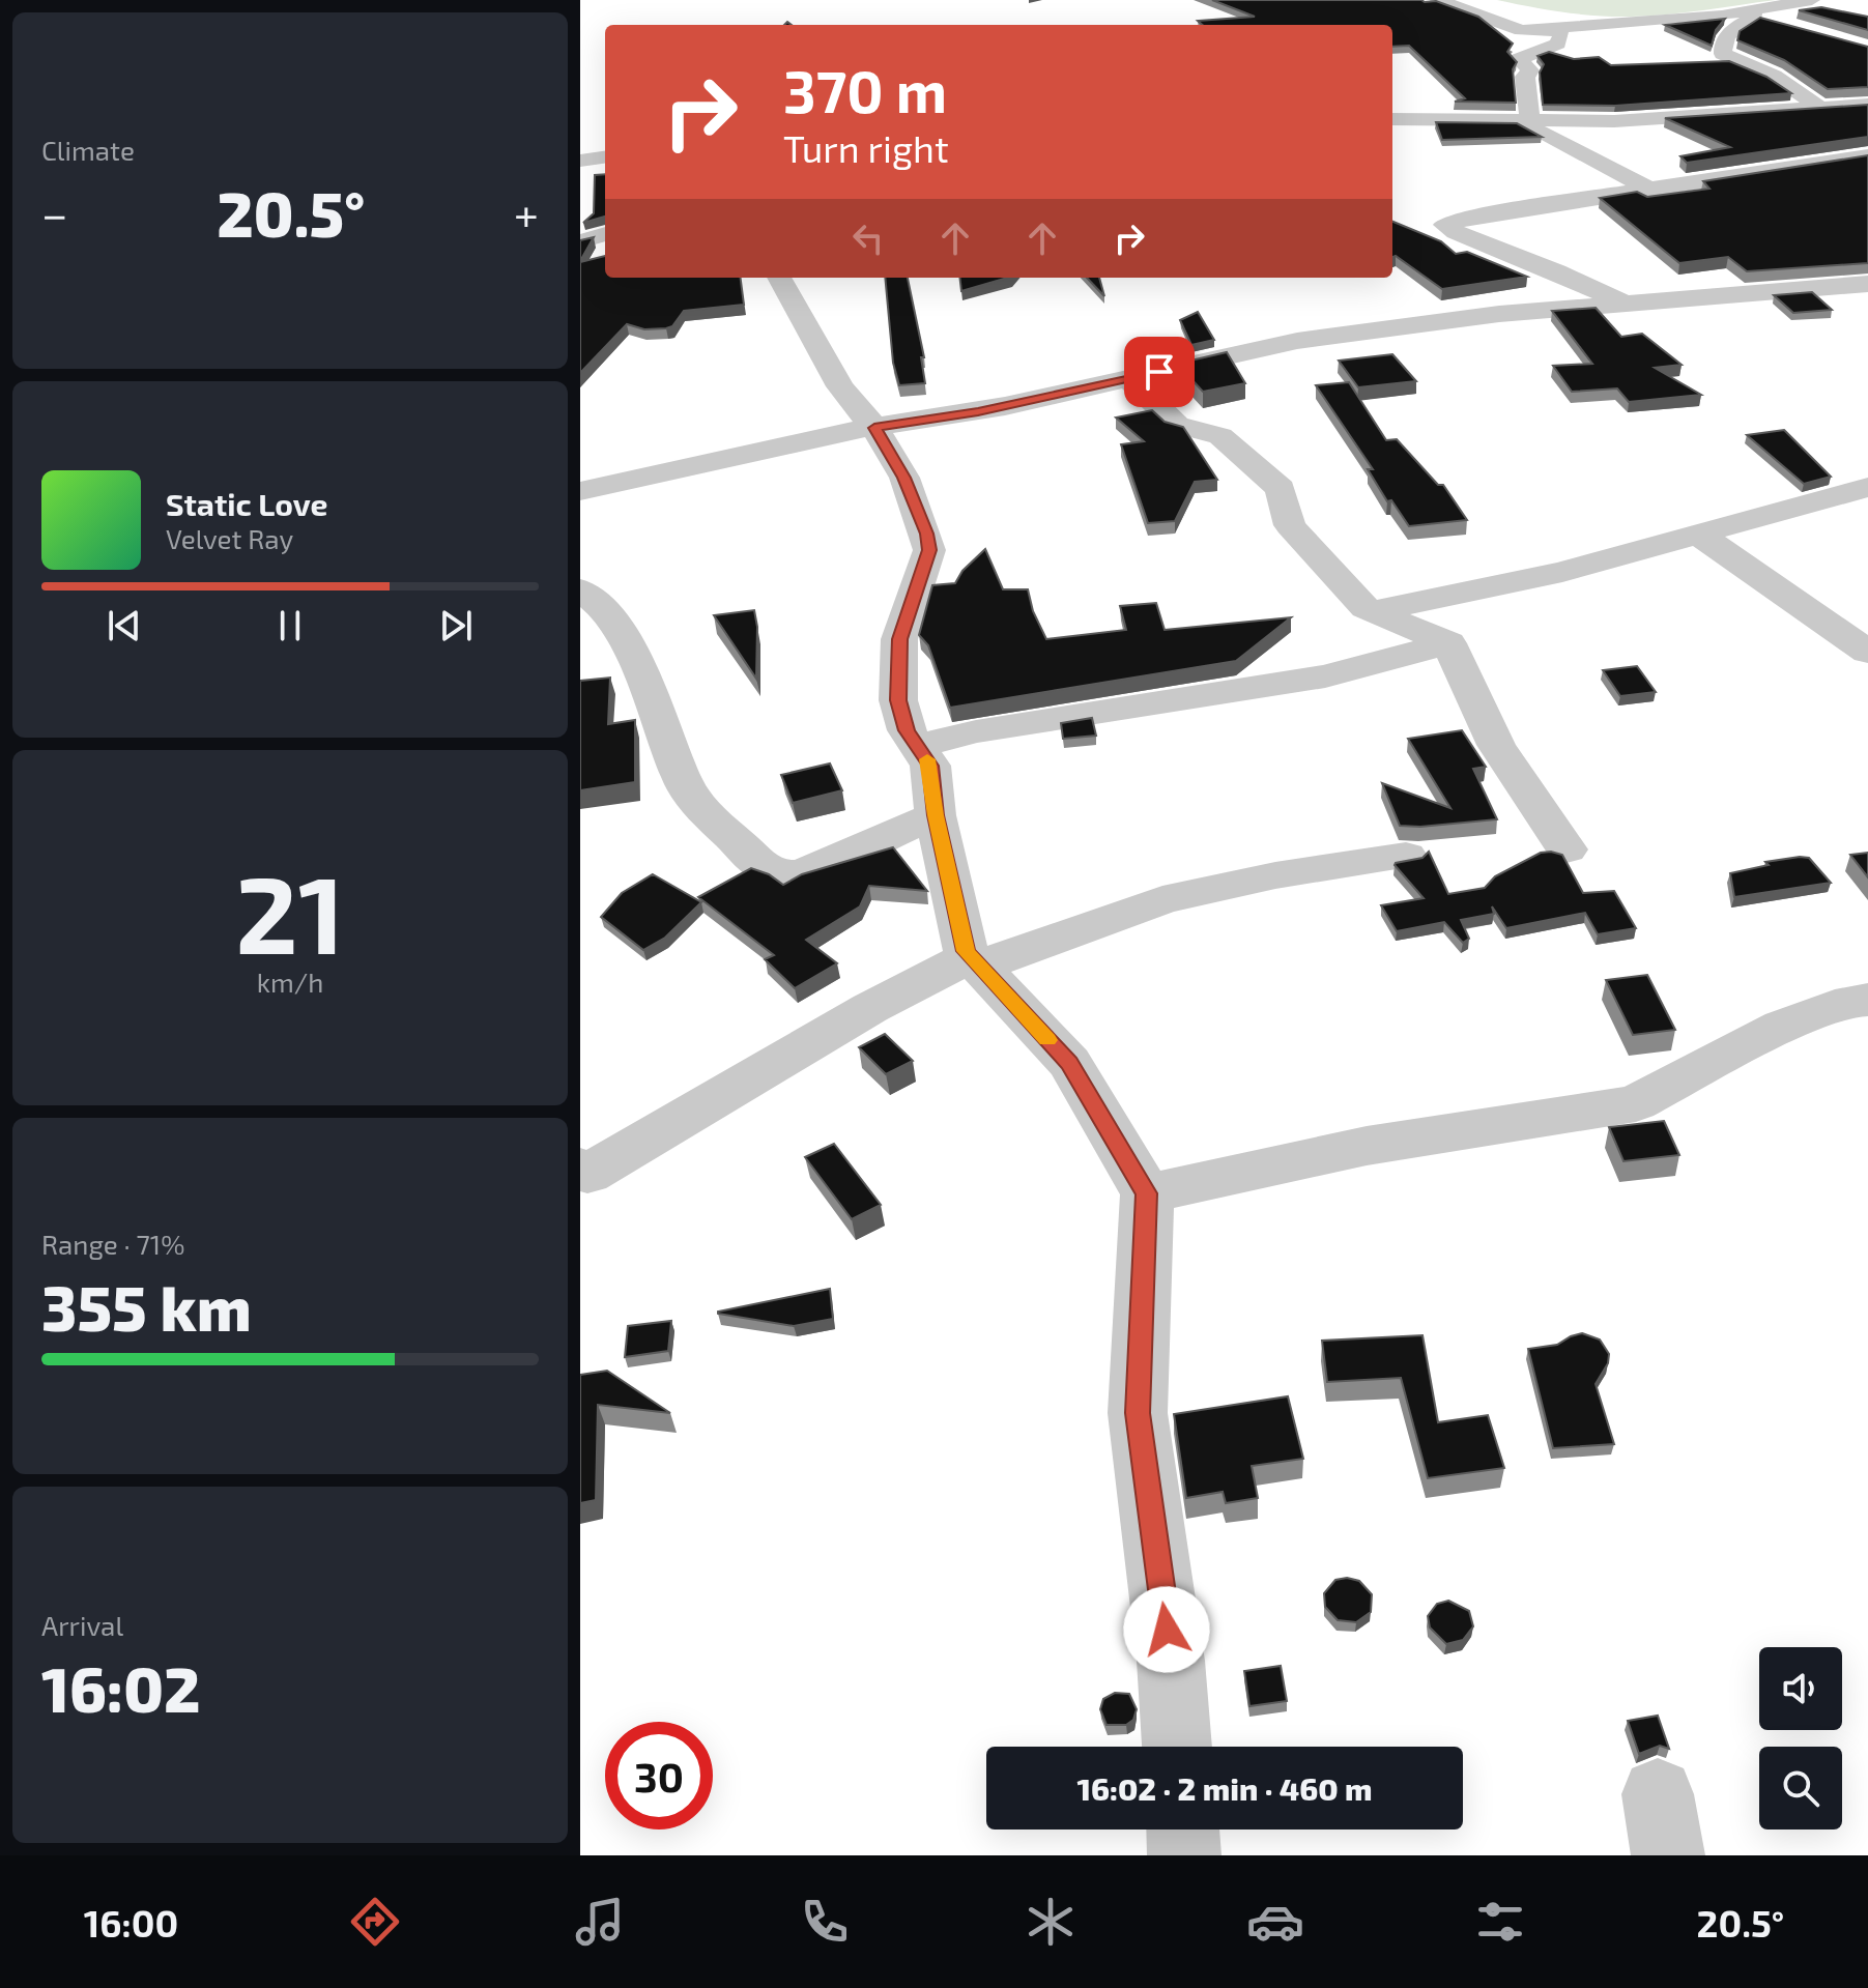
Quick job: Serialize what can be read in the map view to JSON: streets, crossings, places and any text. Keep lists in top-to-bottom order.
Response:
{
  "page": {
    "tile": [
      "Climate",
      ["21", "km/h"],
      ["Range · 71%", "355 km"],
      ["Arrival", "16:02"]
    ],
    "turn": ["370 m", "Turn right"],
    "heat": ["−", "20.5°", "+"],
    "song": ["Static Love", "Velvet Ray"],
    "limit": "30",
    "trip": "16:02 · 2 min · 460 m",
    "tabs": ["16:00", "20.5°"]
  }
}
